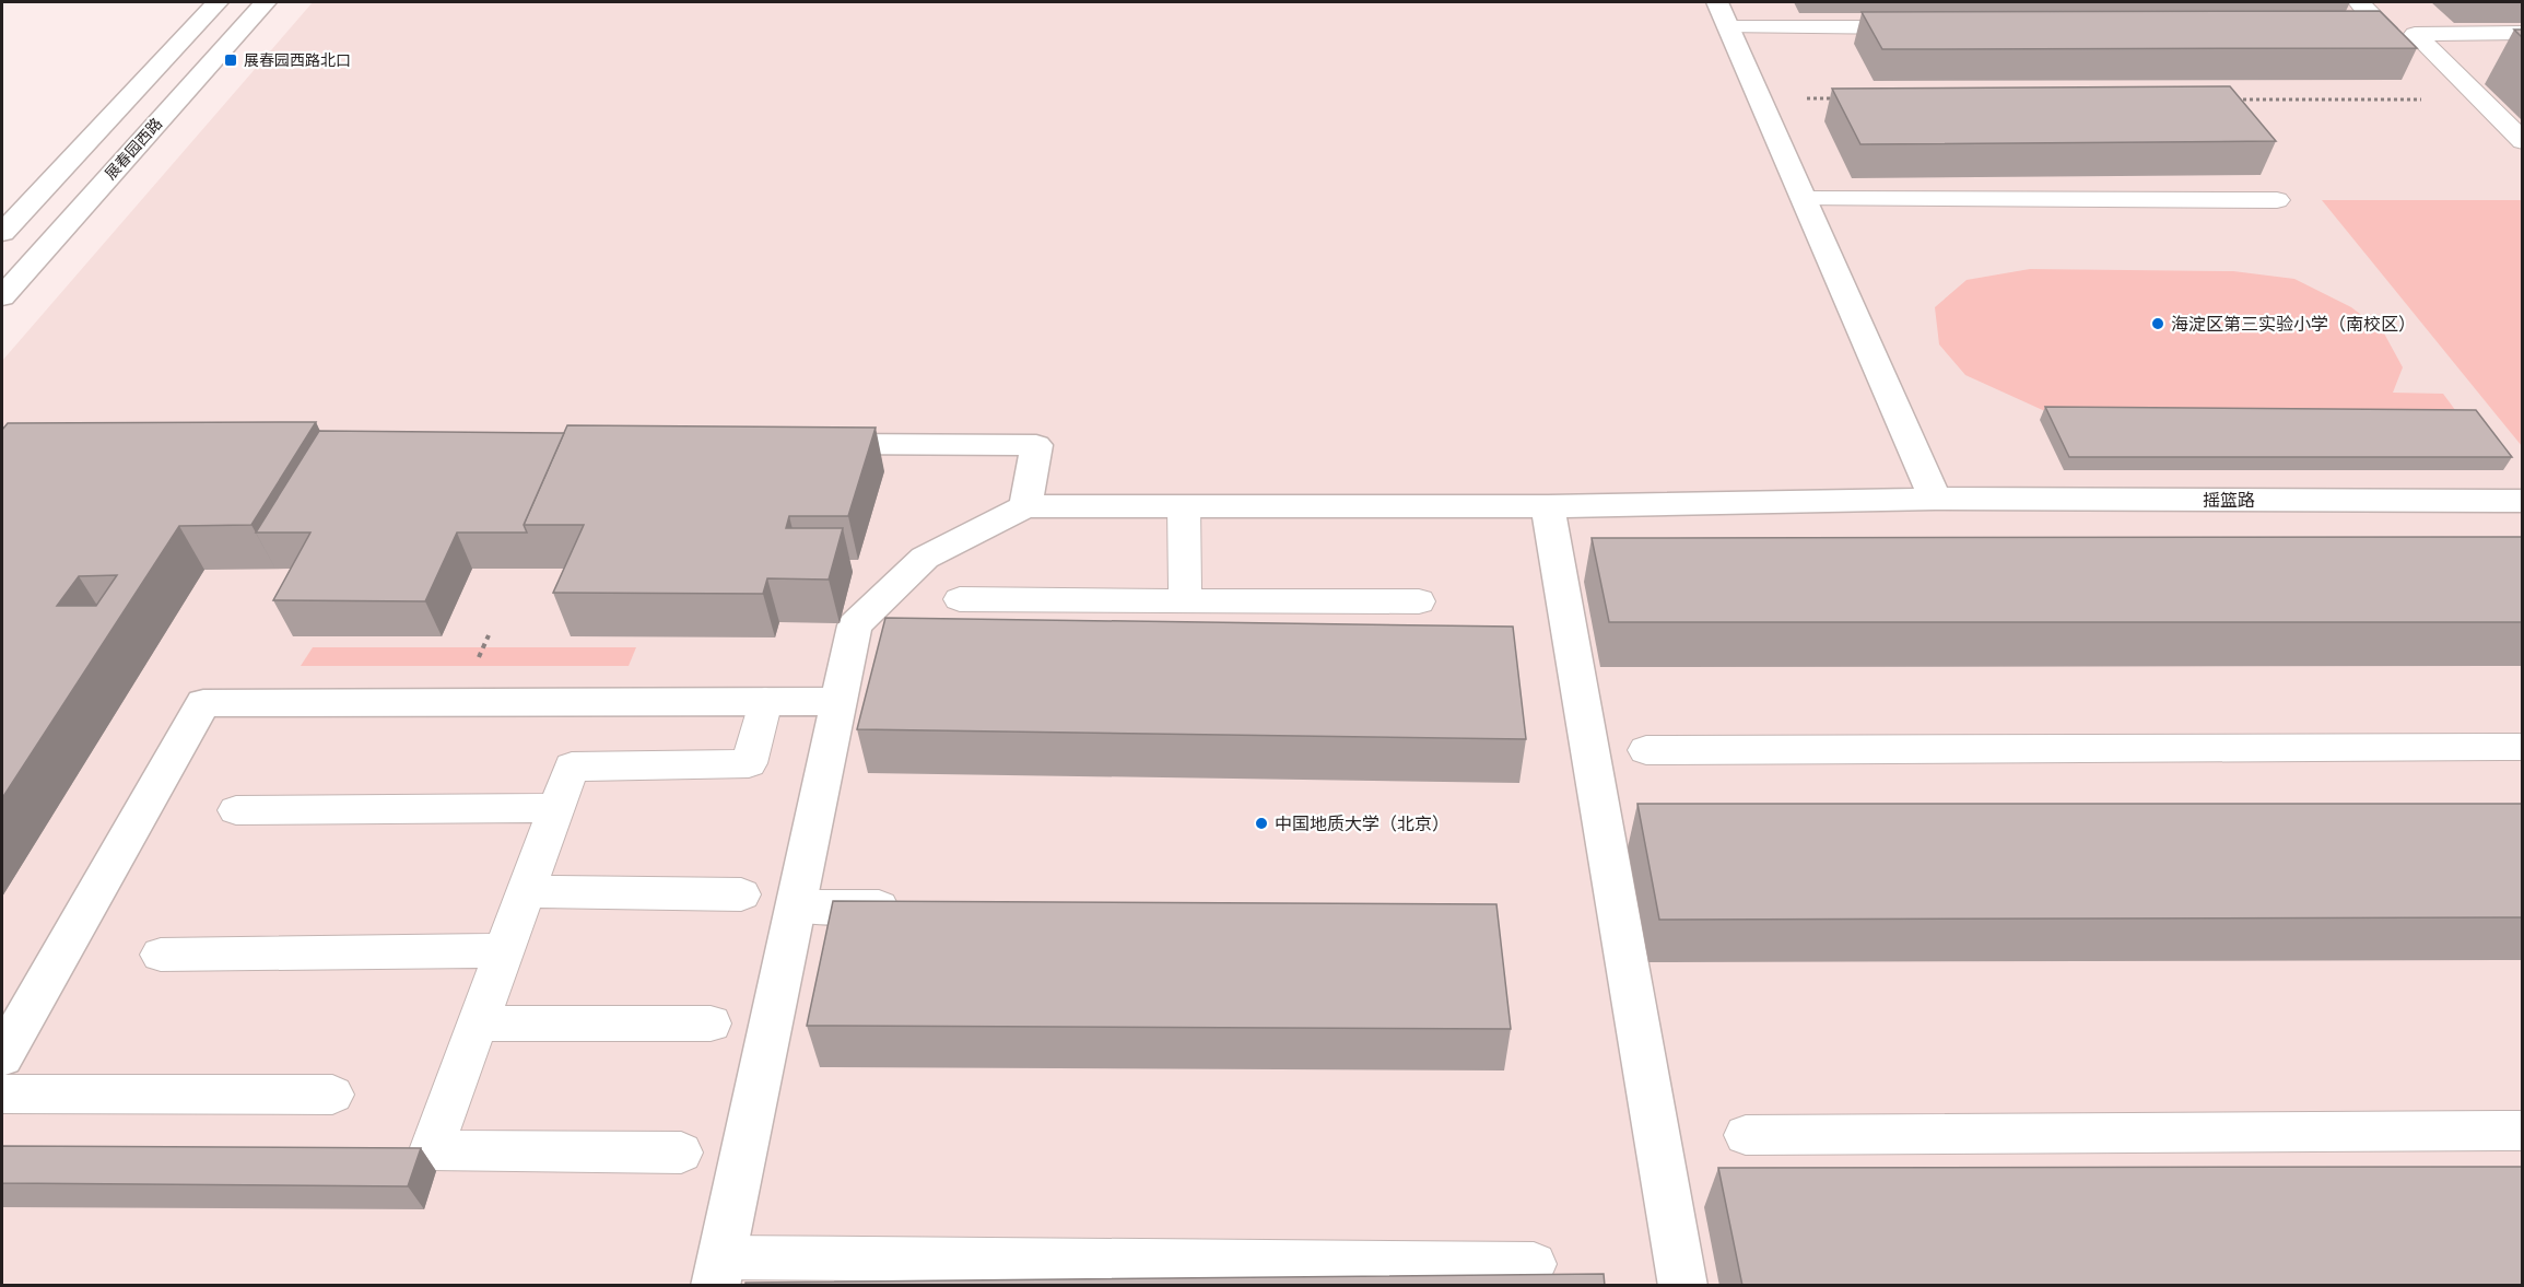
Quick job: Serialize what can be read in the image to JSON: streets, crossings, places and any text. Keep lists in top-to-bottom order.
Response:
{
  "streets": {
    "street": ["展春园西路", "摇篮路"]
  },
  "places": {
    "transit": ["展春园西路北口"],
    "other": ["海淀区第三实验小学（南校区）", "中国地质大学（北京）"]
  }
}
